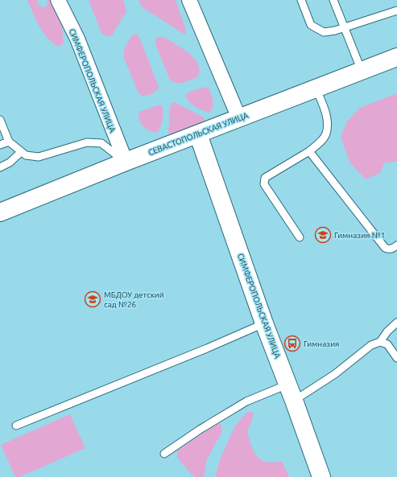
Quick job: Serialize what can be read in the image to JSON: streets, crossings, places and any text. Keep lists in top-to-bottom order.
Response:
{
  "streets": {
    "main road": ["СИМФЕРОПОЛЬСКАЯ УЛИЦА", "СЕВАСТОПОЛЬСКАЯ УЛИЦА"]
  },
  "crossings": [
    ["СИМФЕРОПОЛЬСКАЯ УЛИЦА", "СЕВАСТОПОЛЬСКАЯ УЛИЦА"]
  ],
  "places": {
    "school or university": ["Гимназия №1", "МБДОУ детский сад №26"],
    "bus stop": ["Гимназия"]
  }
}
